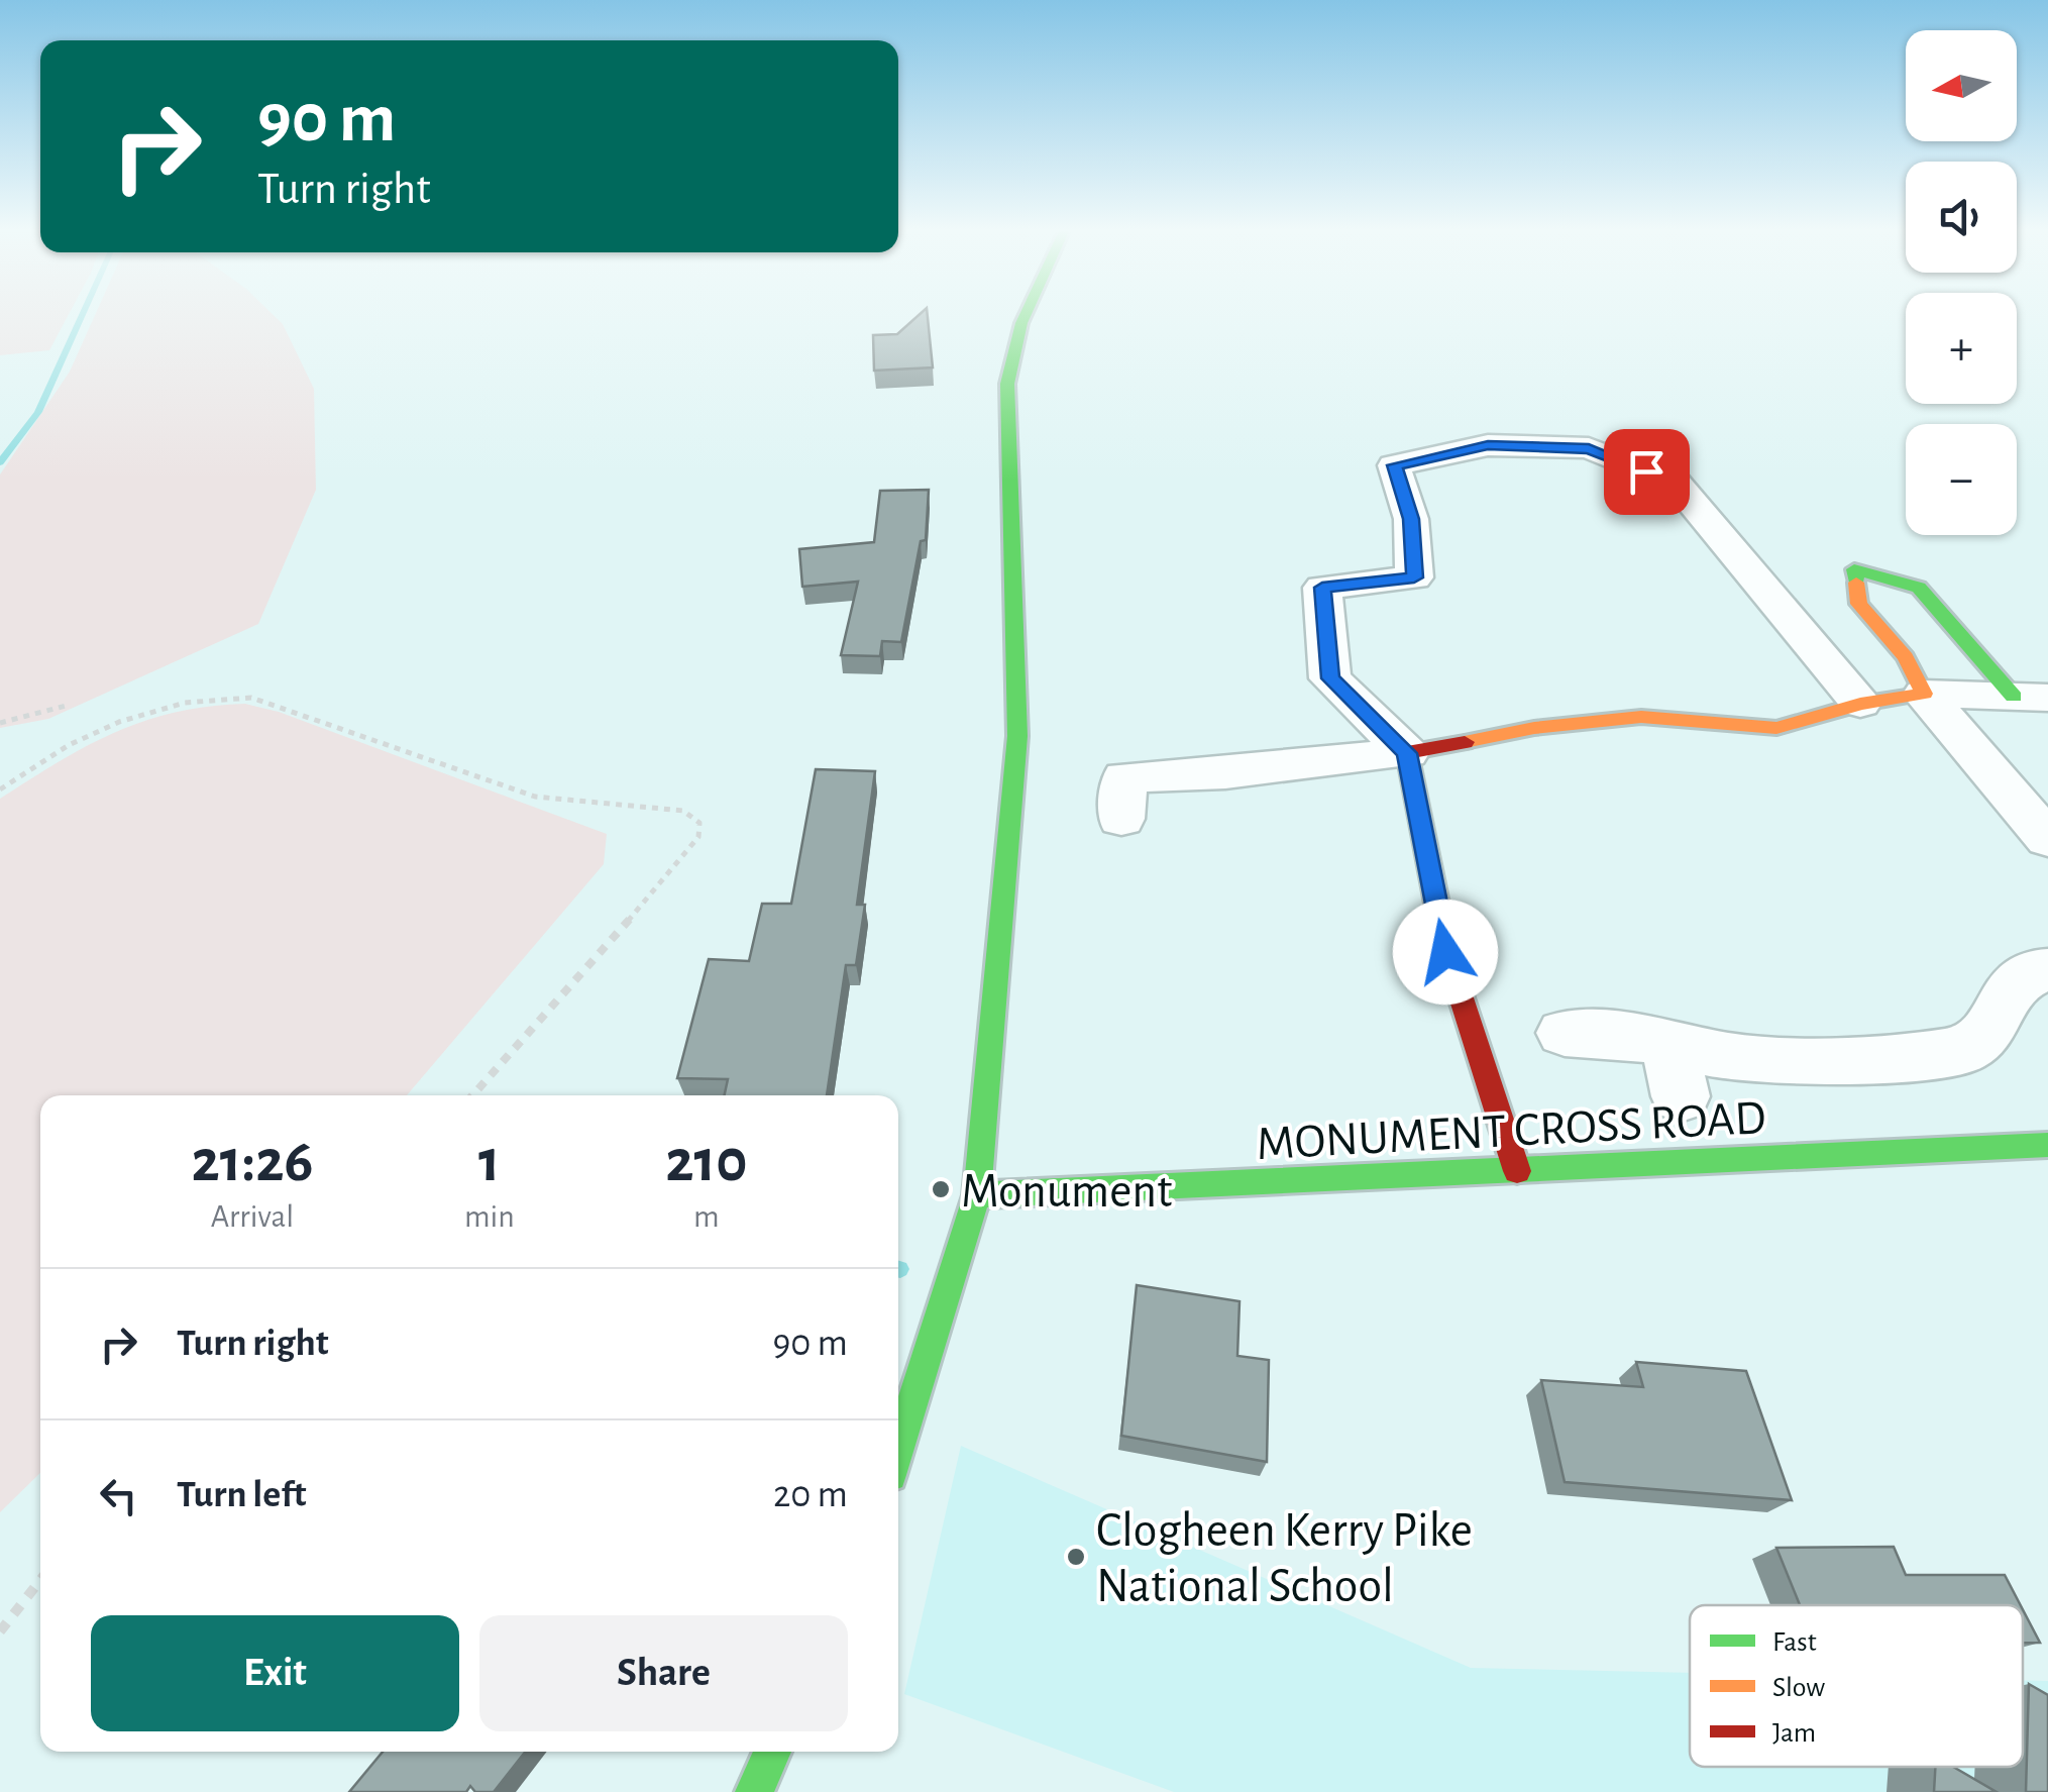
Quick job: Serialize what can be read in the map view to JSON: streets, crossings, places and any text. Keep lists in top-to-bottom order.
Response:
{
  "streets": {
    "street": ["MONUMENT CROSS ROAD"]
  },
  "places": ["Monument", "Clogheen Kerry Pike National School"],
  "legend": ["Fast", "Slow", "Jam"],
  "north": "left",
  "page": {
    "map_buttons": ["+", "−"],
    "turn": ["90 m", "Turn right"],
    "eta": [
      "21:26",
      "Arrival",
      "1",
      "min",
      "210",
      "m"
    ],
    "list": [
      {
        "name": "Turn right",
        "value": "90 m"
      },
      {
        "name": "Turn left",
        "value": "20 m"
      }
    ],
    "buttons": ["Exit", "Share"]
  }
}
